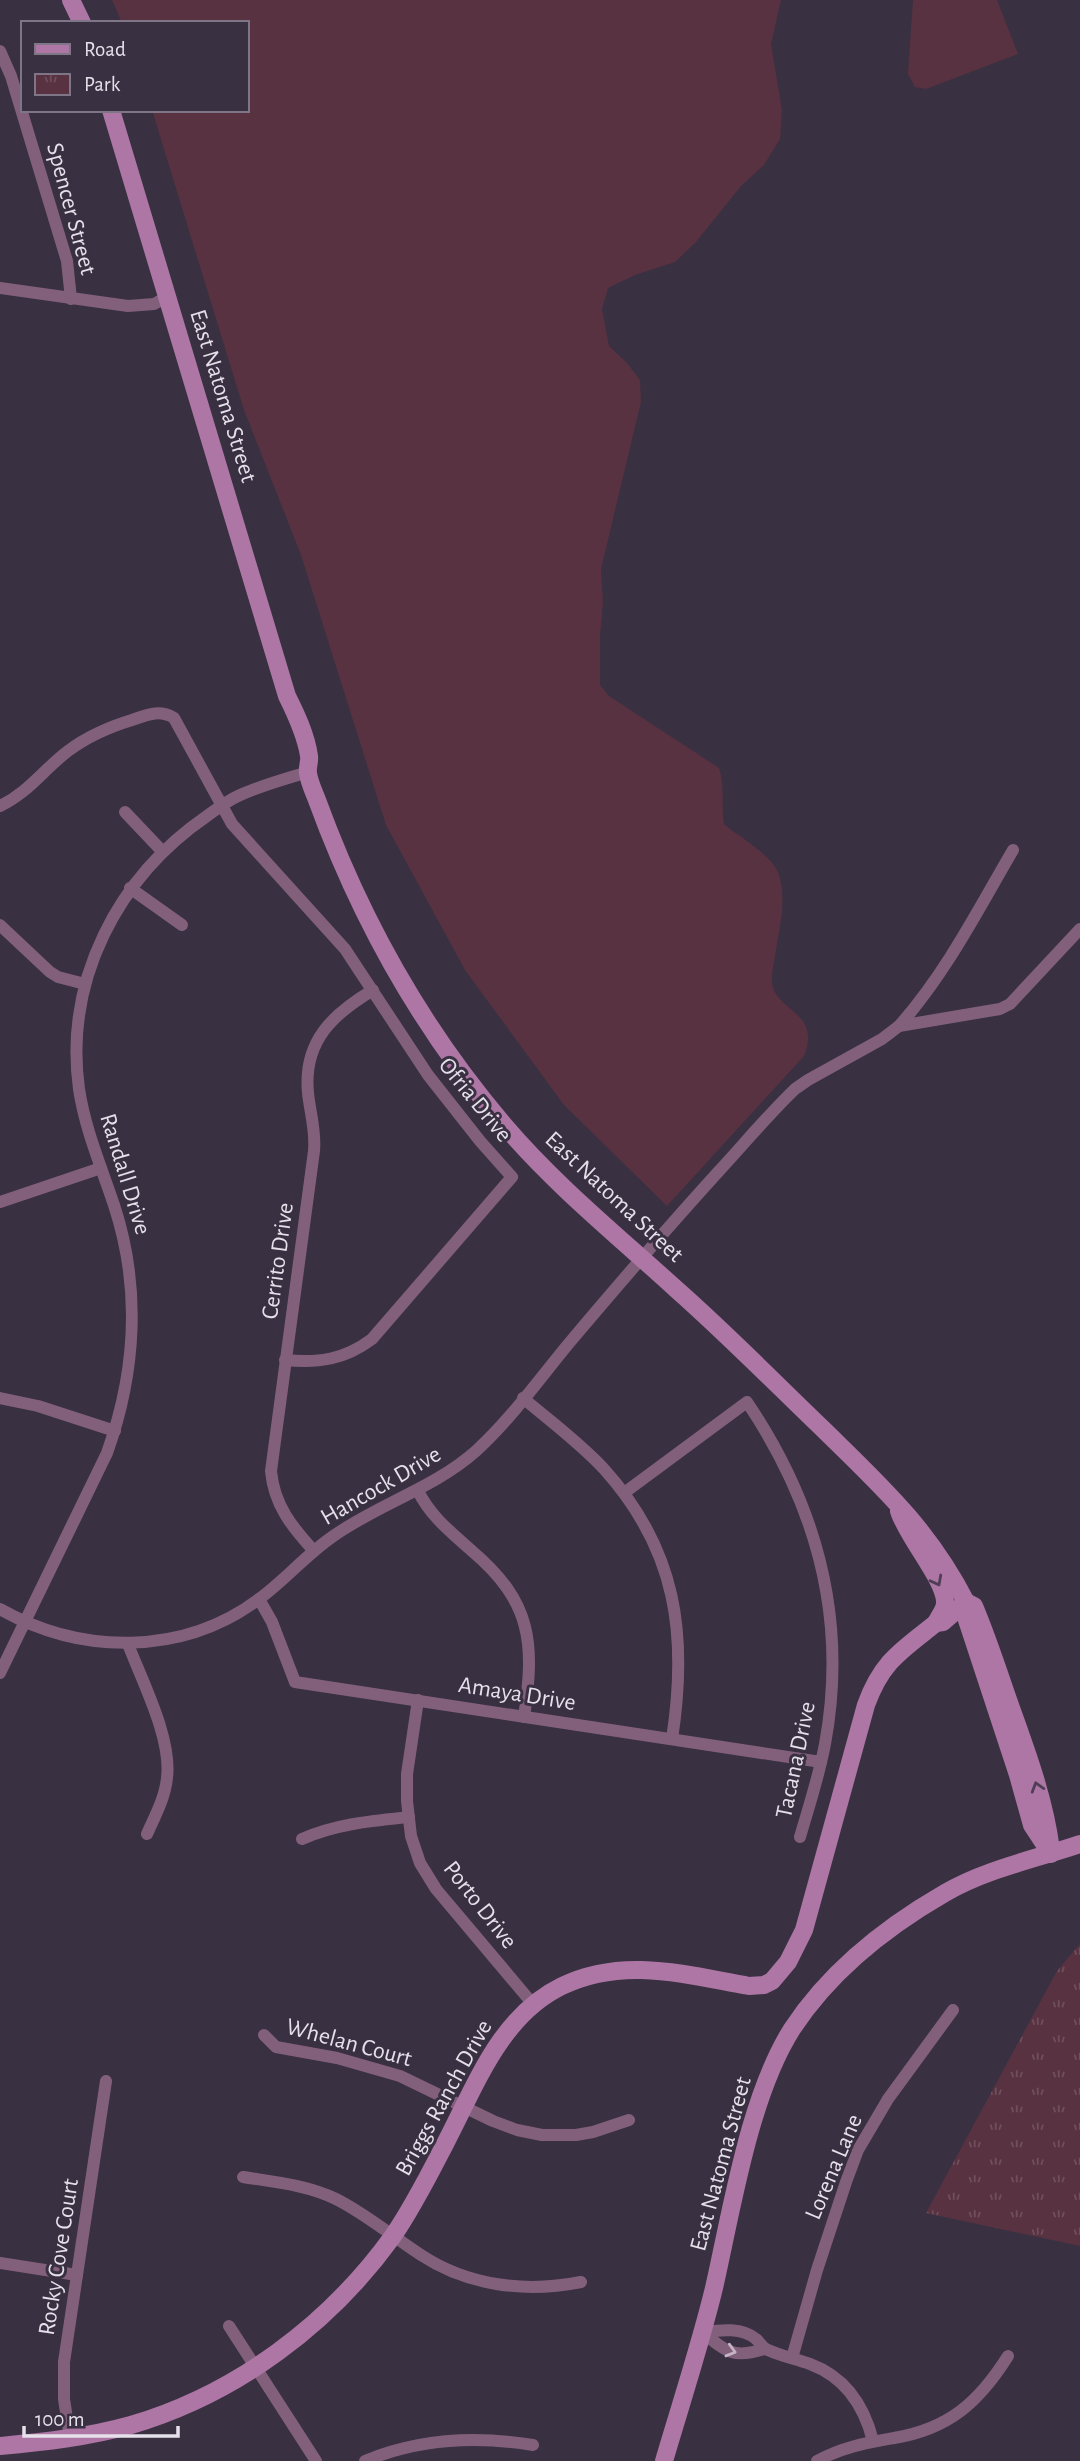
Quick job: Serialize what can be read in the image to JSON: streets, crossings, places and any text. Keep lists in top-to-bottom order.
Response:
{
  "streets": {
    "main road": ["East Natoma Street", "Briggs Ranch Drive"],
    "street": [
      "Spencer Street",
      "Ofria Drive",
      "Randall Drive",
      "Cerrito Drive",
      "Hancock Drive",
      "Amaya Drive",
      "Tacana Drive",
      "Porto Drive",
      "Whelan Court",
      "Lorena Lane",
      "Rocky Cove Court"
    ]
  },
  "crossings": [
    ["East Natoma Street", "Randall Drive"],
    ["East Natoma Street", "Hancock Drive"],
    ["East Natoma Street", "Briggs Ranch Drive"],
    ["Ofria Drive", "Randall Drive"],
    ["Ofria Drive", "Cerrito Drive"],
    ["Randall Drive", "Hancock Drive"],
    ["Cerrito Drive", "Hancock Drive"],
    ["Hancock Drive", "Amaya Drive"],
    ["Amaya Drive", "Tacana Drive"],
    ["Amaya Drive", "Porto Drive"],
    ["Porto Drive", "Briggs Ranch Drive"],
    ["Whelan Court", "Briggs Ranch Drive"],
    ["Briggs Ranch Drive", "Rocky Cove Court"]
  ],
  "legend": ["Road", "Park"],
  "scale_bar": "100 m"
}
